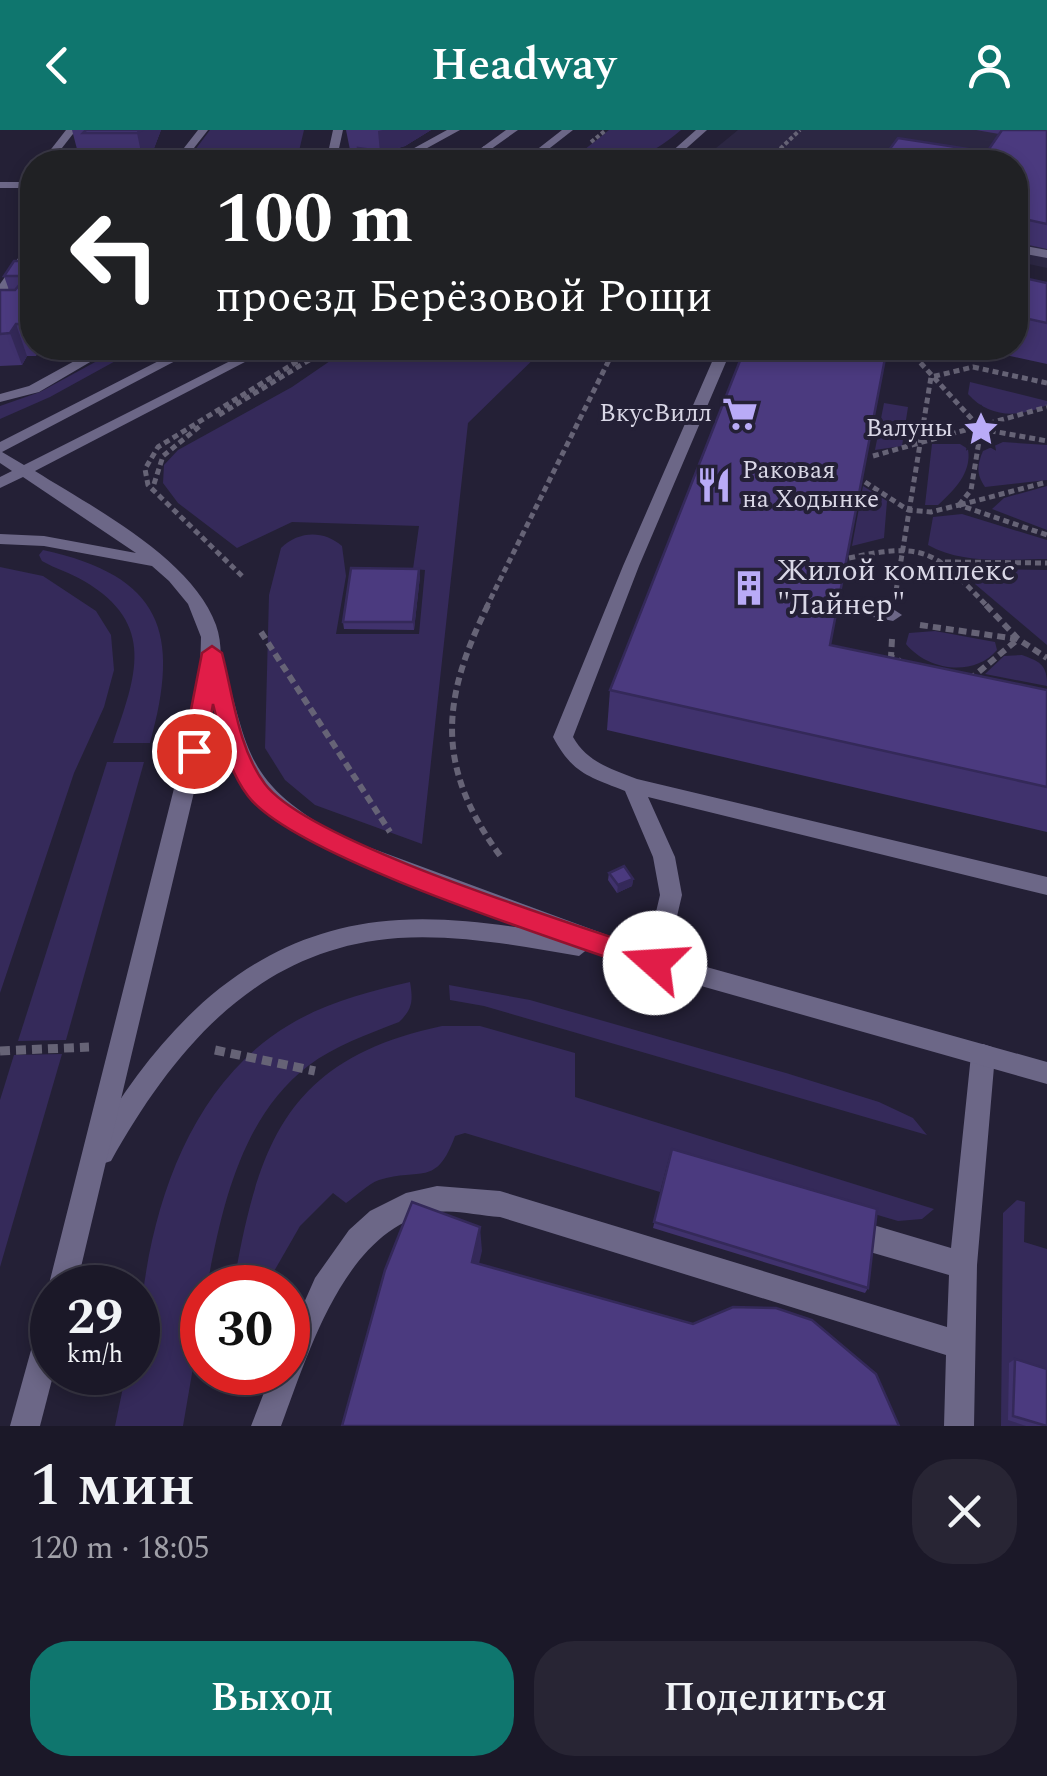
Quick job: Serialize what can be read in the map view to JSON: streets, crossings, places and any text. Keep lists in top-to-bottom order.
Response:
{
  "places": {
    "supermarket": ["ВкусВилл"],
    "place": ["Валуны"],
    "restaurant": ["Раковая на Ходынке"],
    "building": ["Жилой комплекс \"Лайнер\""]
  },
  "page": {
    "header": "Headway",
    "turn": ["100 m", "проезд Берёзовой Рощи"],
    "speed": "29 km/h",
    "limit": "30",
    "heading": ["1 мин", "120 m · 18:05"],
    "buttons": ["Выход", "Поделиться"]
  }
}
